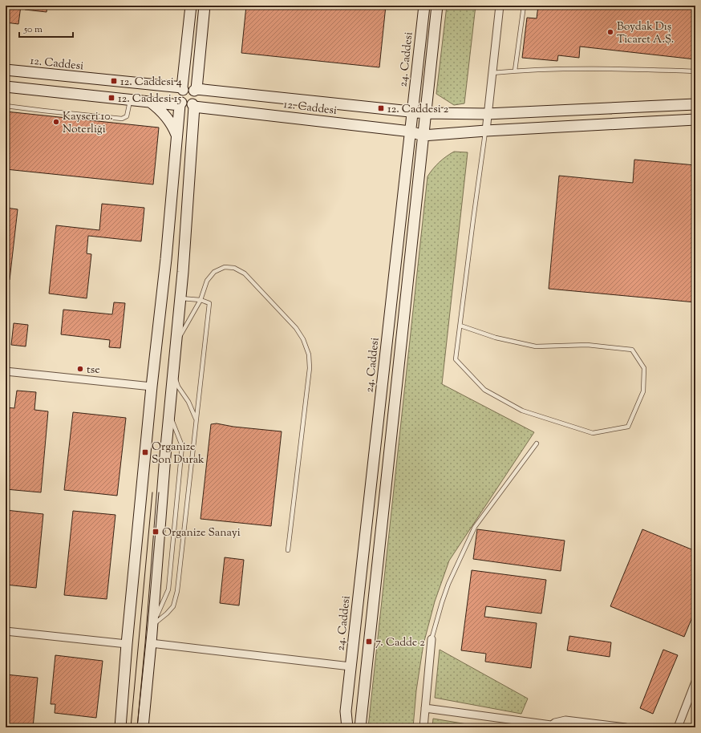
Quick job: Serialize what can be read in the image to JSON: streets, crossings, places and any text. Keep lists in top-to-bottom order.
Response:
{
  "streets": {
    "street": ["24. Caddesi", "12. Caddesi"]
  },
  "crossings": [
    ["24. Caddesi", "12. Caddesi"]
  ],
  "places": {
    "other": ["Boydak Dış Ticaret A.Ş.", "Kayseri 10. Noterliği", "tse"],
    "transit": [
      "12. Caddesi 4",
      "12. Caddesi 15",
      "12. Caddesi 2",
      "Organize Son Durak",
      "Organize Sanayi",
      "7. Cadde 2"
    ]
  },
  "scale_bar": "50 m"
}
